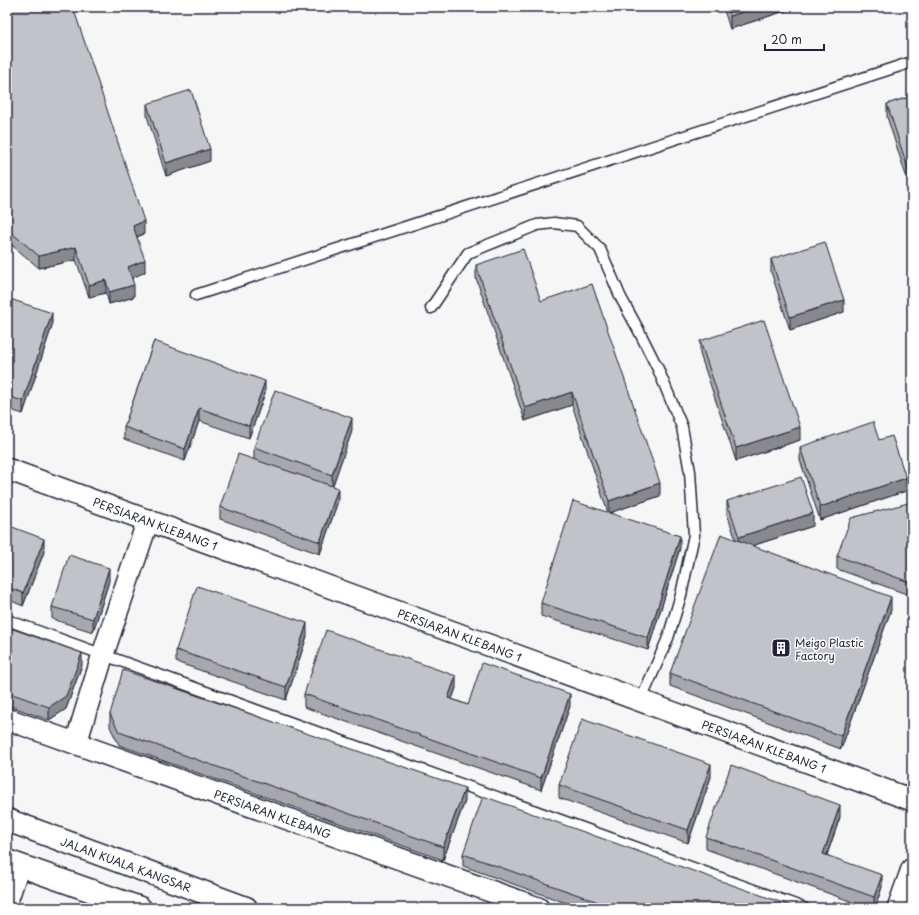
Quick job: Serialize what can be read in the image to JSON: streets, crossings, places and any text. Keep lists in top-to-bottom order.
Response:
{
  "streets": {
    "highway": ["JALAN KUALA KANGSAR"],
    "street": ["PERSIARAN KLEBANG 1", "PERSIARAN KLEBANG"]
  },
  "places": {
    "building": ["Meigo Plastic Factory"]
  },
  "scale_bar": "20 m"
}
